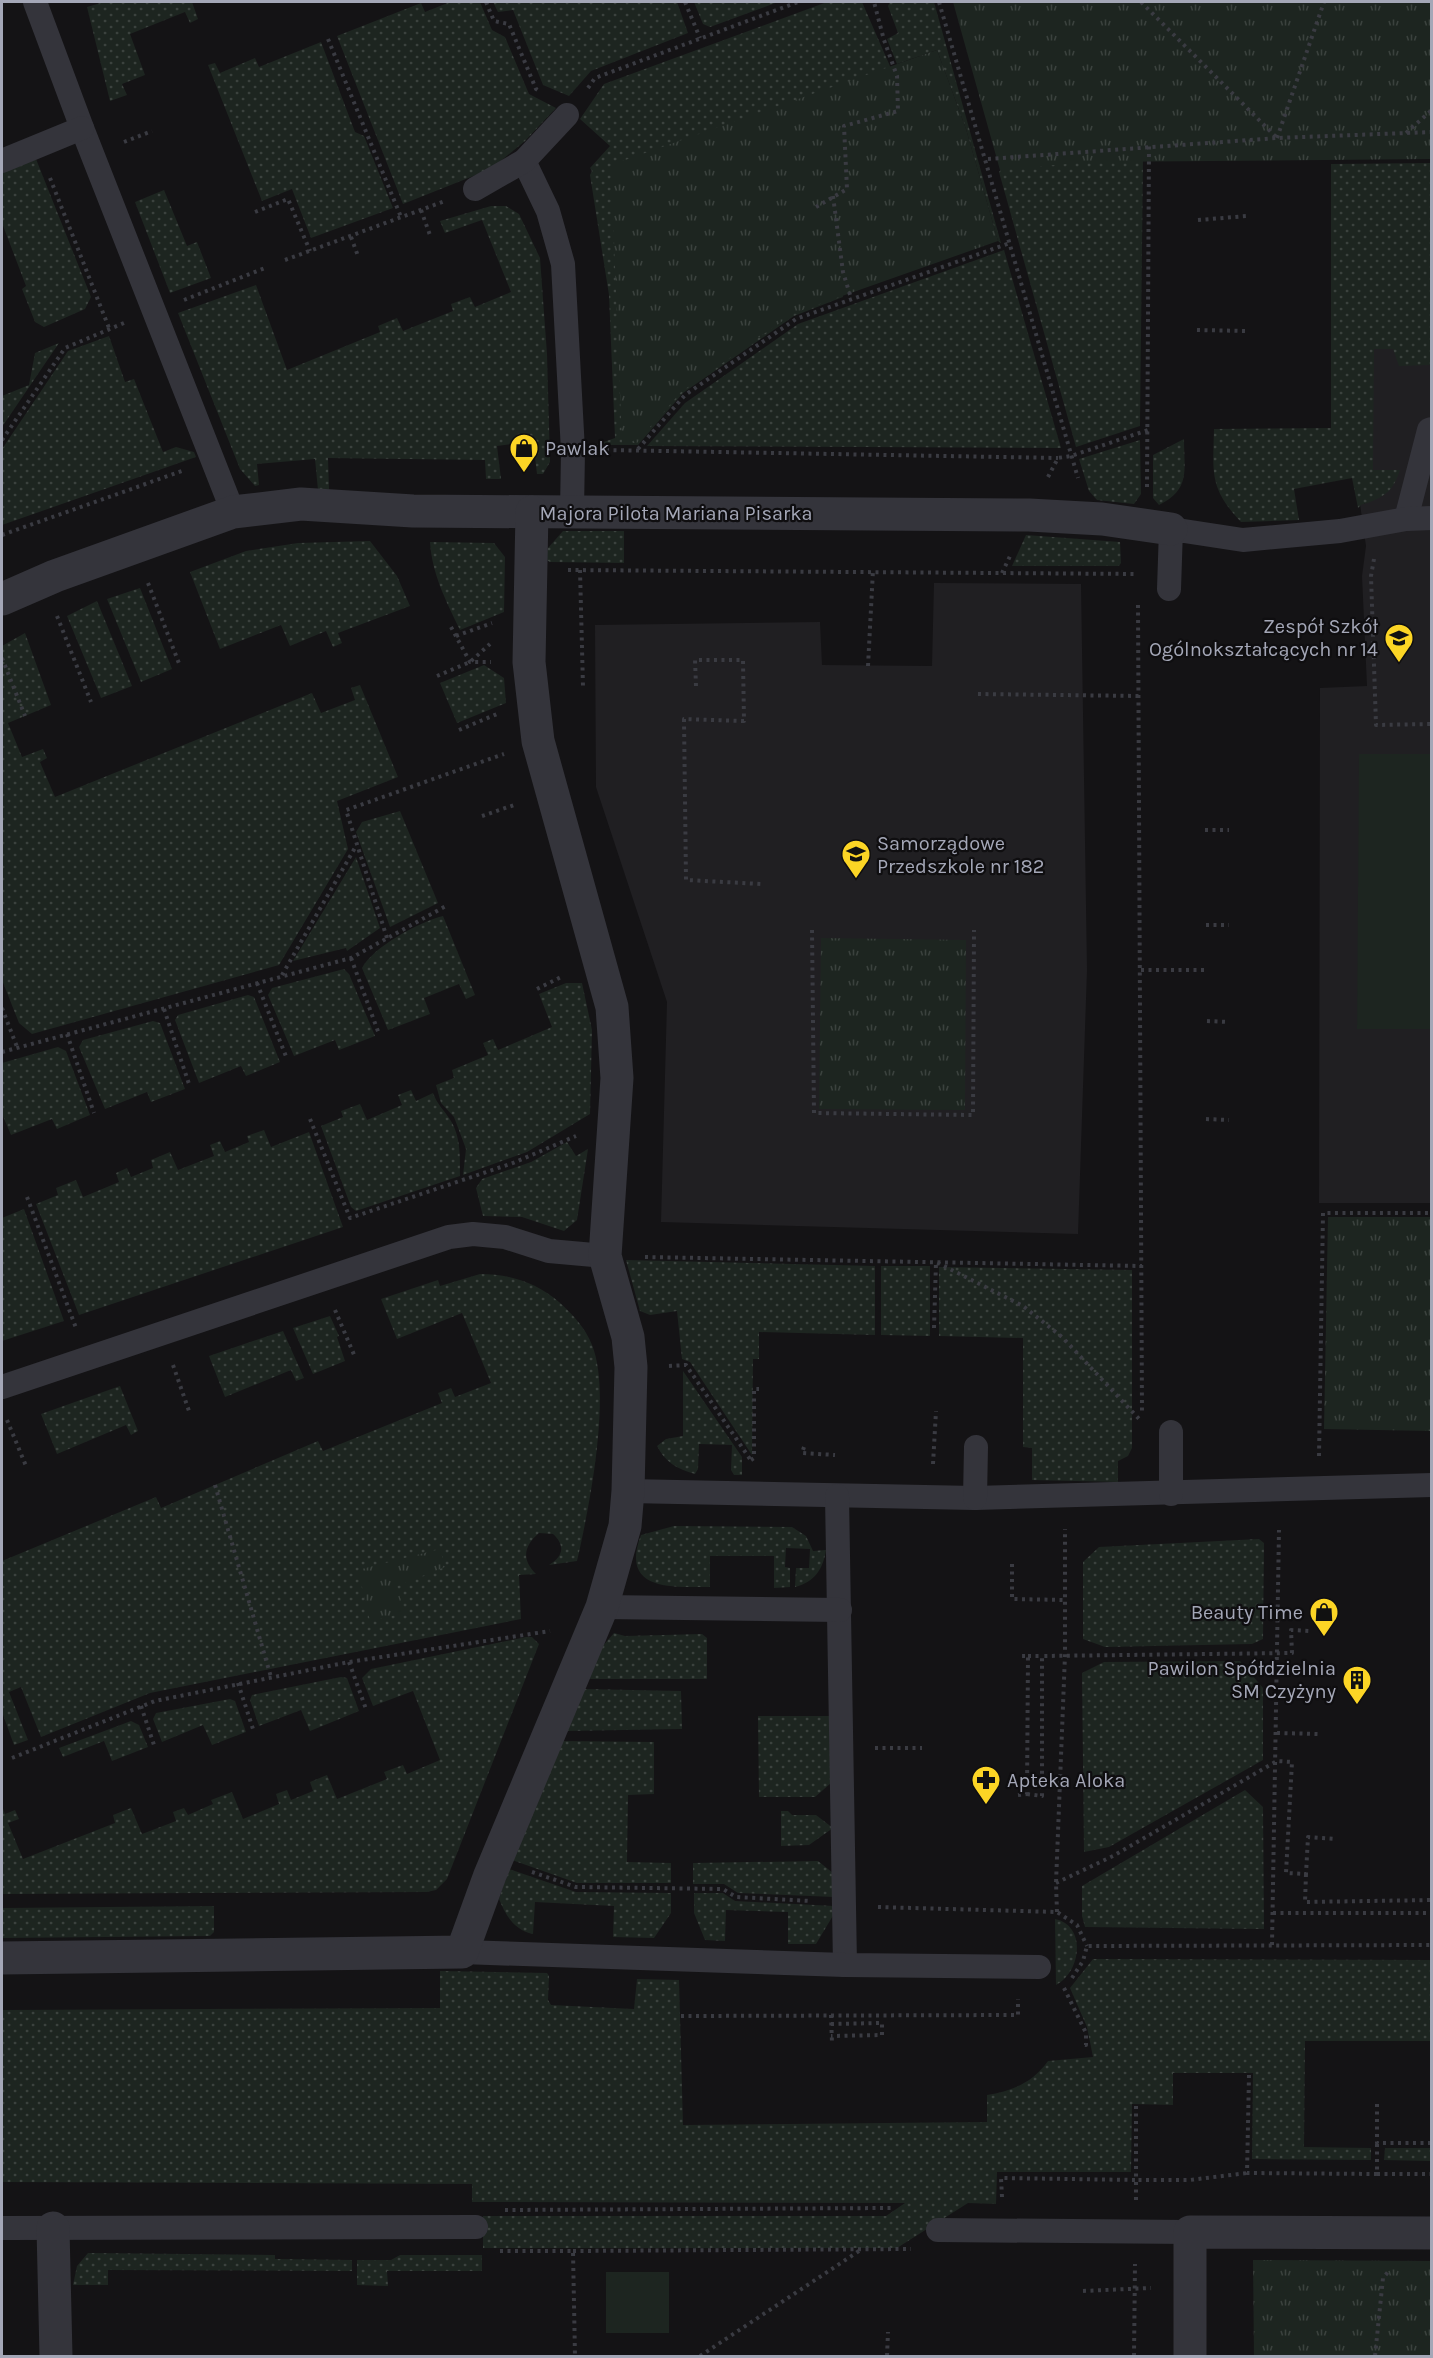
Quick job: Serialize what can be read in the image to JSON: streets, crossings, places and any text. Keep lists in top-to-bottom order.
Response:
{
  "streets": {
    "street": ["Majora Pilota Mariana Pisarka"]
  },
  "places": {
    "shop": ["Pawlak", "Beauty Time"],
    "school or university": ["Zespół Szkół Ogólnokształcących nr 14", "Samorządowe Przedszkole nr 182"],
    "building": ["Pawilon Spółdzielnia SM Czyżyny"],
    "pharmacy": ["Apteka Aloka"]
  }
}
